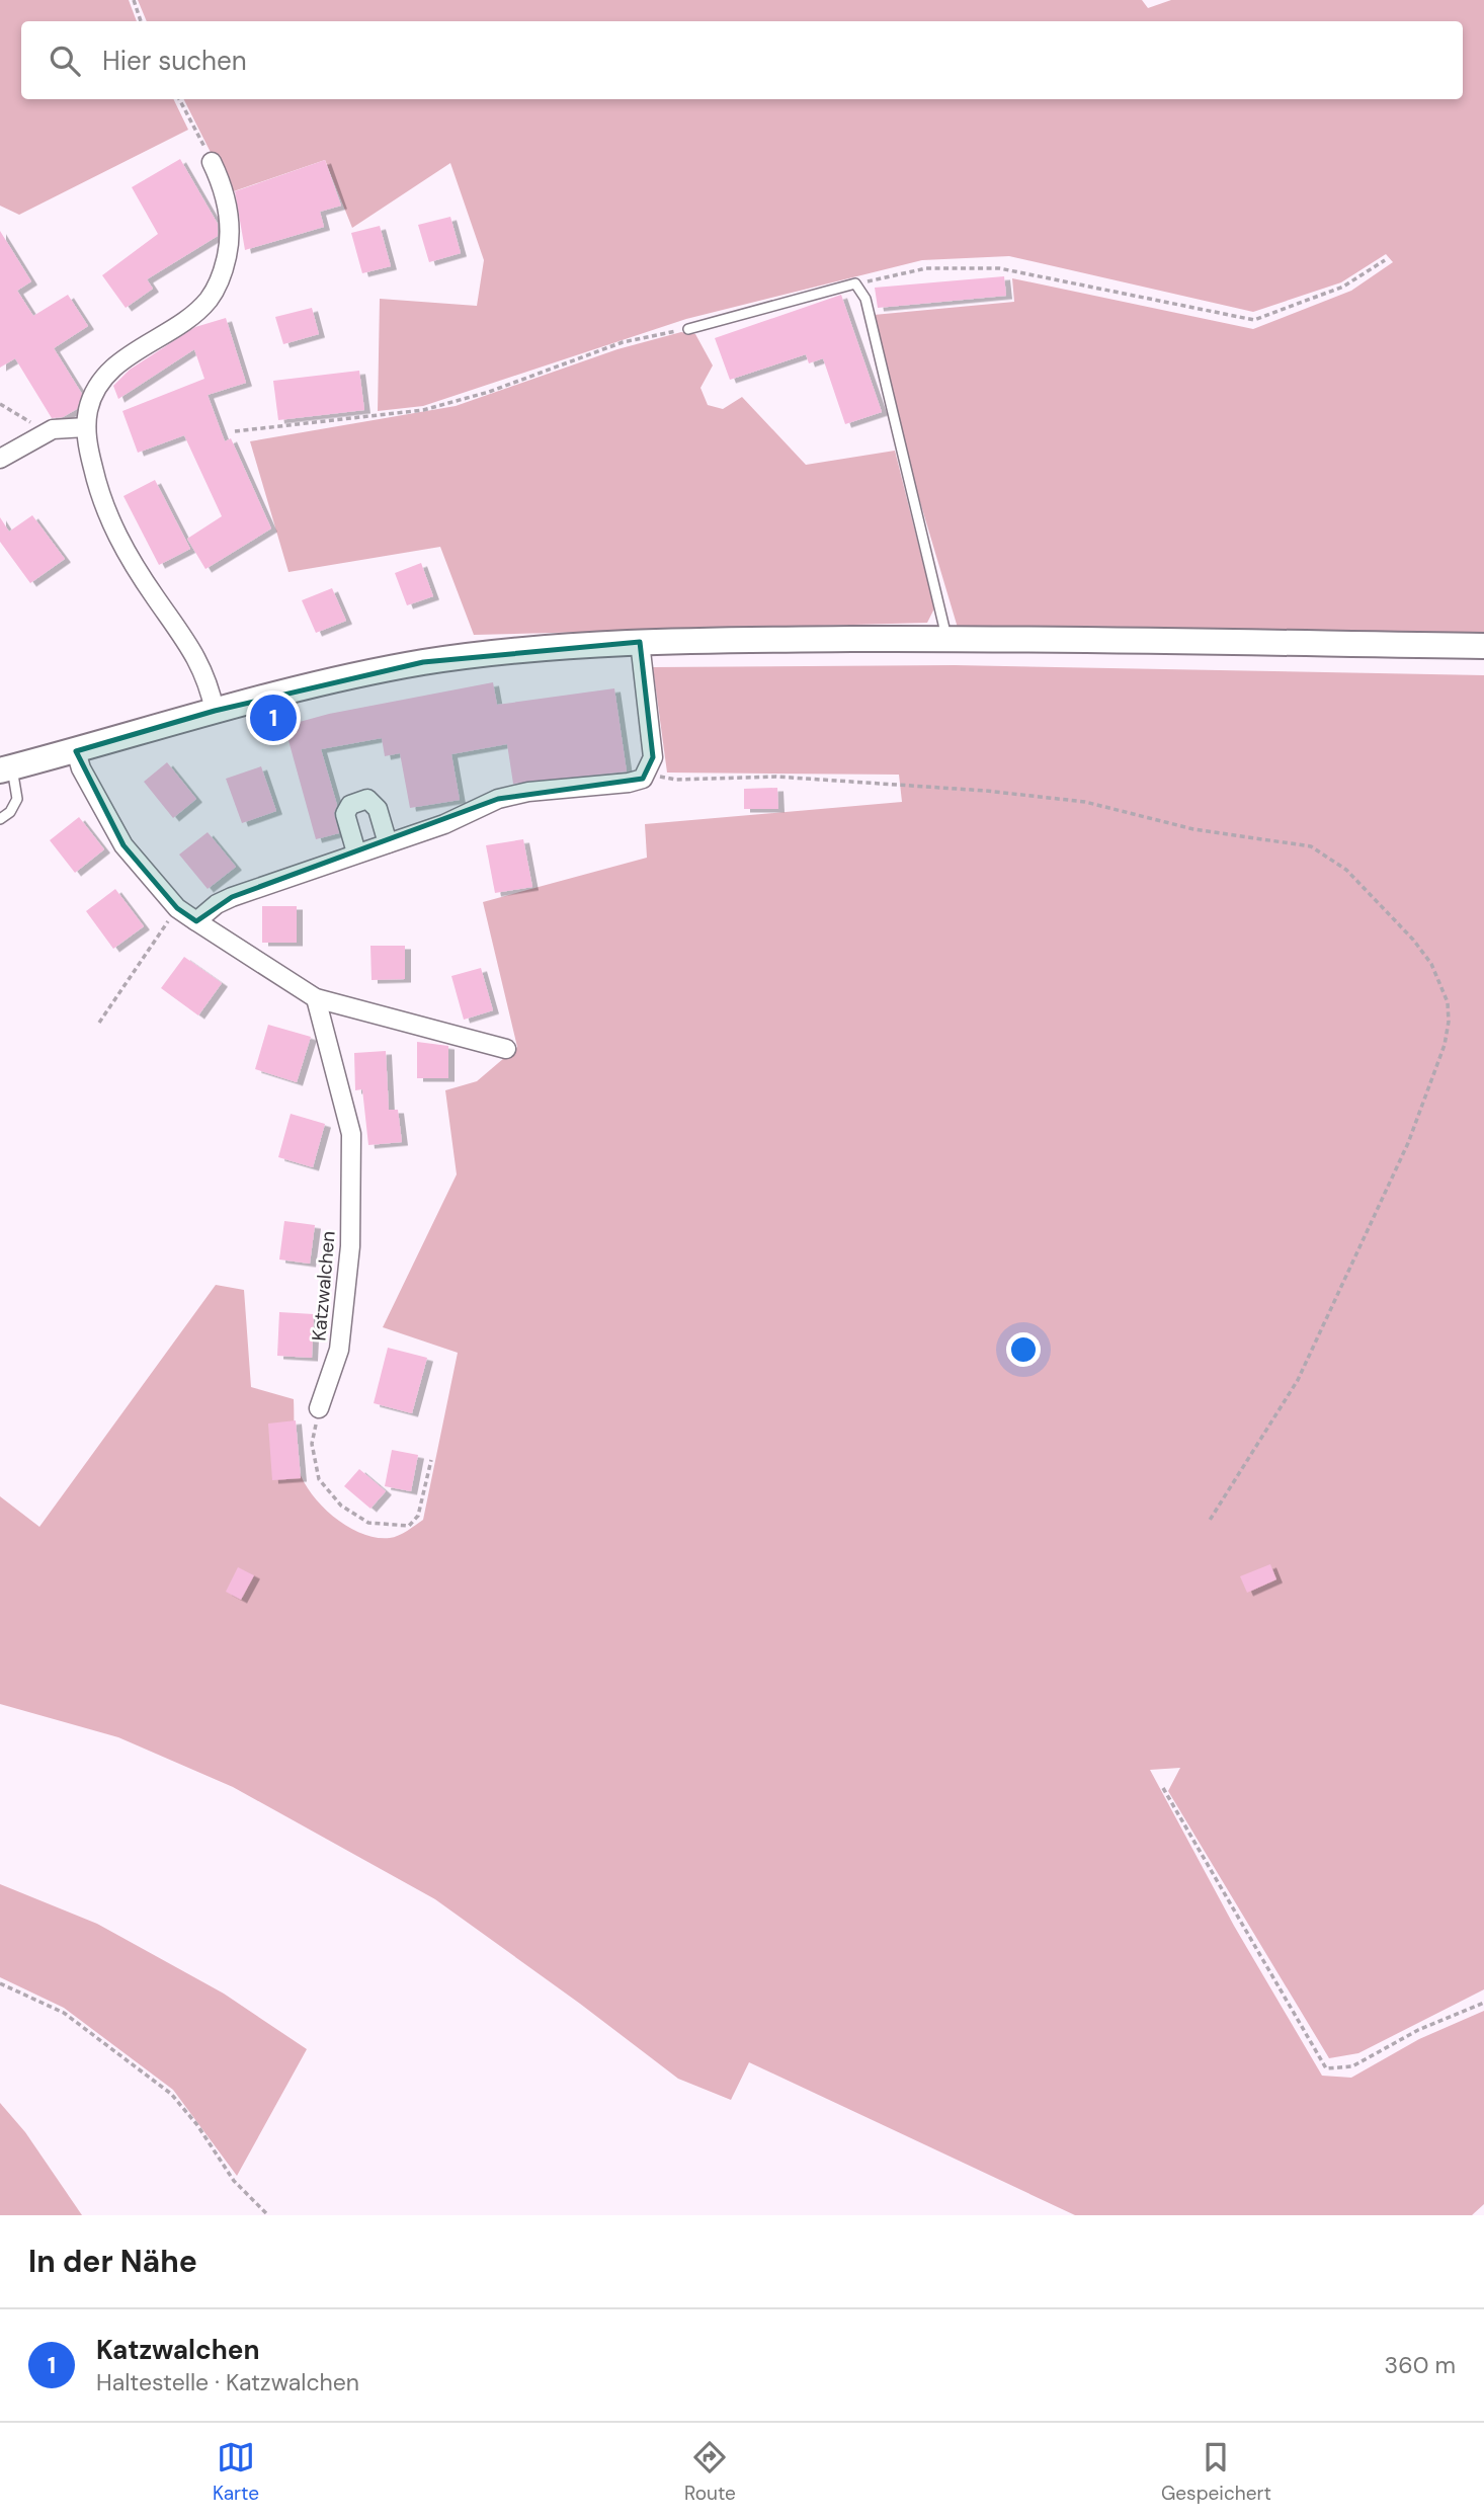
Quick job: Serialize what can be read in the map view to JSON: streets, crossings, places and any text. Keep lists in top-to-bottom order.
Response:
{
  "streets": {
    "street": ["Katzwalchen"]
  },
  "page": {
    "search": "Hier suchen",
    "pins": "1",
    "heading": "In der Nähe",
    "list": [
      {
        "mark": "1",
        "name": "Katzwalchen",
        "note": "Haltestelle · Katzwalchen",
        "value": "360 m"
      }
    ],
    "nav": ["Karte", "Route", "Gespeichert"]
  }
}
